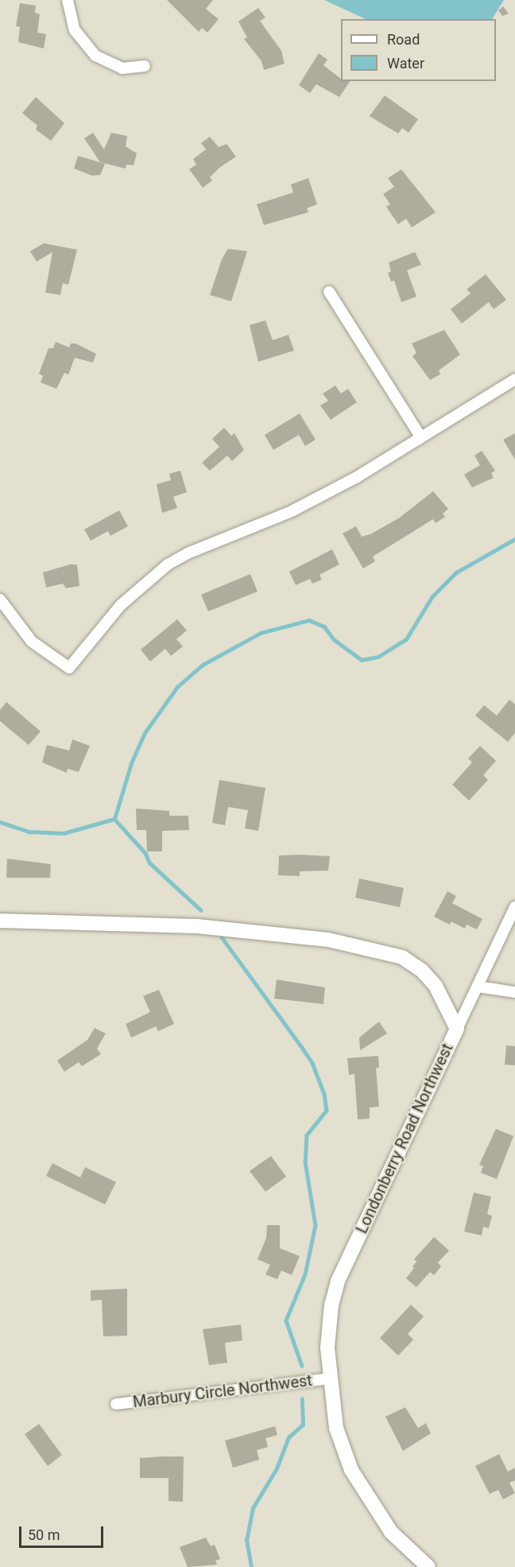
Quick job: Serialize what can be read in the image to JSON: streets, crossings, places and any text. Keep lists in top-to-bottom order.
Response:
{
  "streets": {
    "street": ["Londonberry Road Northwest", "Marbury Circle Northwest"]
  },
  "crossings": [
    ["Londonberry Road Northwest", "Marbury Circle Northwest"]
  ],
  "legend": ["Road", "Water"],
  "scale_bar": "50 m"
}
